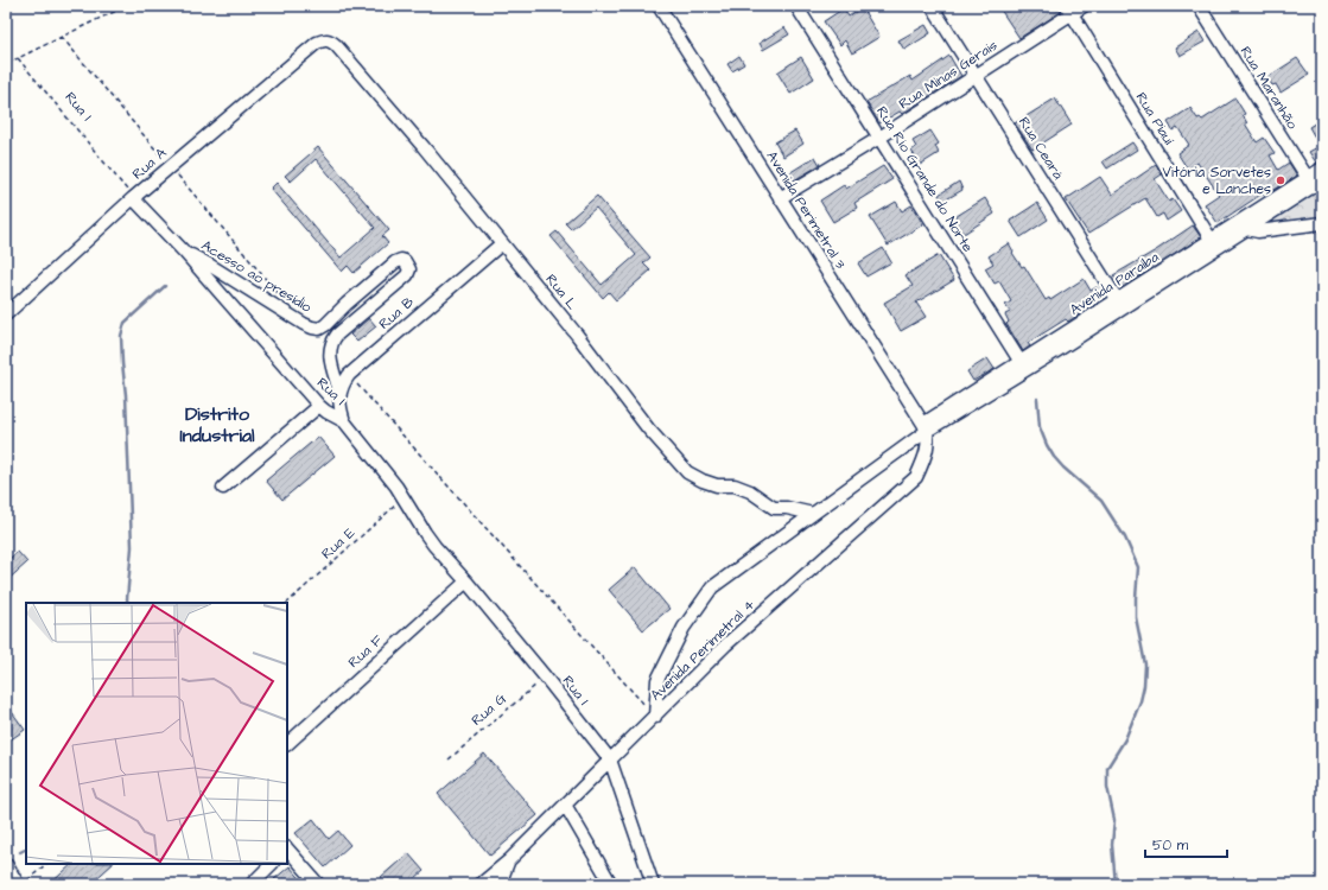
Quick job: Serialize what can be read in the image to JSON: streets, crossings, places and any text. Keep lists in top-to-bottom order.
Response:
{
  "streets": {
    "street": [
      "Rua Minas Gerais",
      "Rua Maranhão",
      "Rua I",
      "Rua Piauí",
      "Rua Ceará",
      "Rua A",
      "Rua Rio Grande do Norte",
      "Avenida Perimetral 3",
      "Acesso ao presídio",
      "Avenida Paraíba",
      "Rua L",
      "Rua B",
      "Avenida Perimetral 4",
      "Rua F"
    ],
    "path": ["Rua E", "Rua G"]
  },
  "crossings": [
    ["Rua Minas Gerais", "Rua Piauí"],
    ["Rua Minas Gerais", "Rua Ceará"],
    ["Rua Minas Gerais", "Rua Rio Grande do Norte"],
    ["Rua Minas Gerais", "Avenida Perimetral 3"],
    ["Rua Maranhão", "Avenida Paraíba"],
    ["Rua I", "Rua A"],
    ["Rua I", "Acesso ao presídio"],
    ["Rua I", "Rua E"],
    ["Rua I", "Avenida Perimetral 4"],
    ["Rua I", "Rua F"],
    ["Rua I", "Rua G"],
    ["Rua Piauí", "Avenida Paraíba"],
    ["Rua Ceará", "Avenida Paraíba"],
    ["Rua A", "Rua L"],
    ["Rua Rio Grande do Norte", "Avenida Paraíba"],
    ["Avenida Perimetral 3", "Avenida Paraíba"],
    ["Avenida Perimetral 3", "Avenida Perimetral 4"],
    ["Acesso ao presídio", "Rua B"],
    ["Avenida Paraíba", "Rua L"],
    ["Avenida Paraíba", "Avenida Perimetral 4"],
    ["Rua L", "Rua B"]
  ],
  "districts": ["Distrito Industrial"],
  "places": ["Vitória Sorvetes e Lanches"],
  "scale_bar": "50 m"
}
